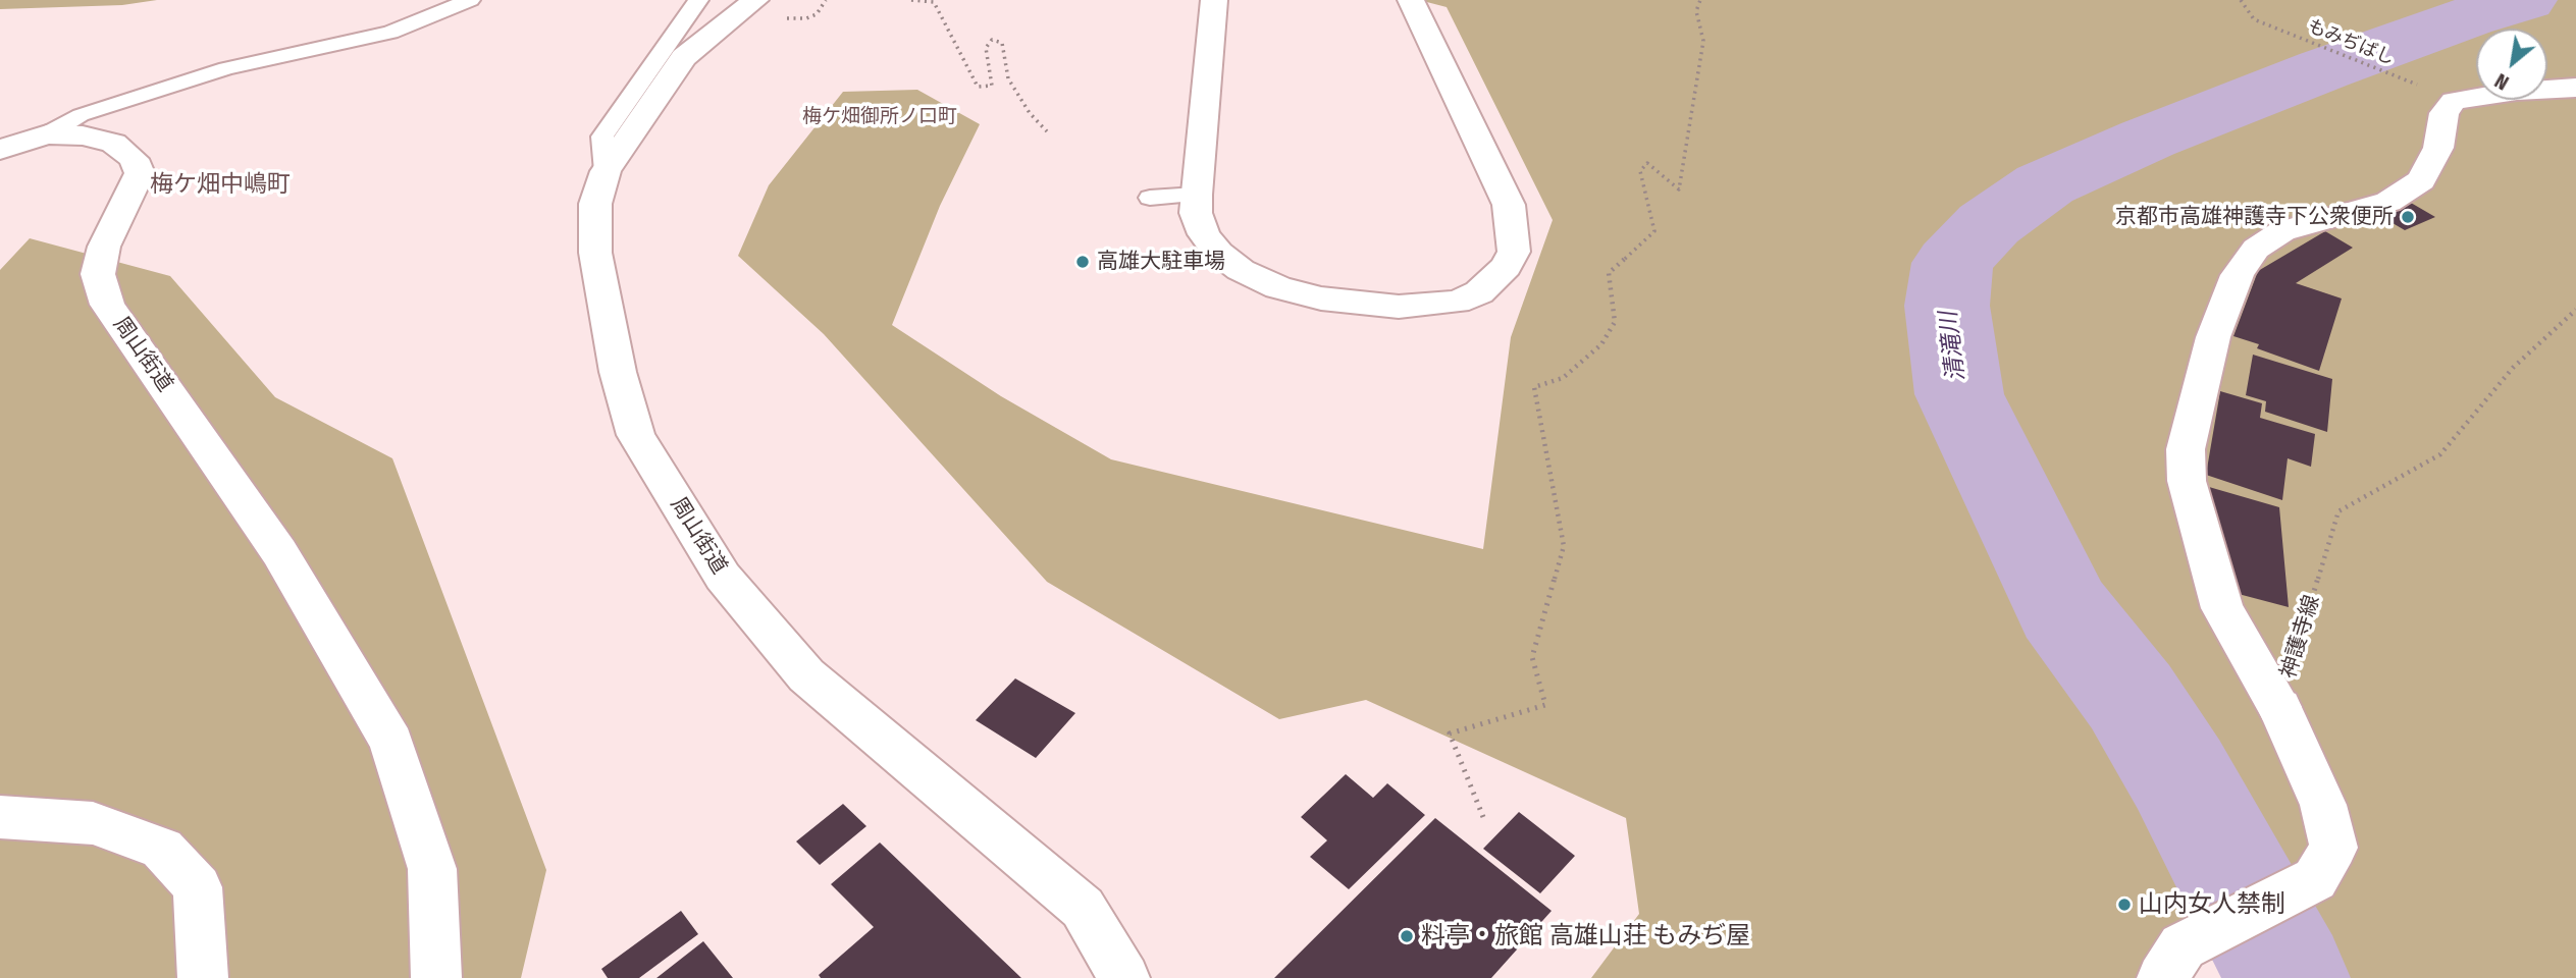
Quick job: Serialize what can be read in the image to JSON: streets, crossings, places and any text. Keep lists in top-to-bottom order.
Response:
{
  "streets": {
    "main road": ["周山街道", "神護寺線"],
    "path": ["もみぢばし"]
  },
  "districts": ["梅ケ畑御所ノ口町", "梅ケ畑中嶋町"],
  "water": ["清滝川"],
  "places": [
    "京都市高雄神護寺下公衆便所",
    "高雄大駐車場",
    "山内女人禁制",
    "料亭・旅館 高雄山荘 もみぢ屋"
  ],
  "north": "bottom left"
}
